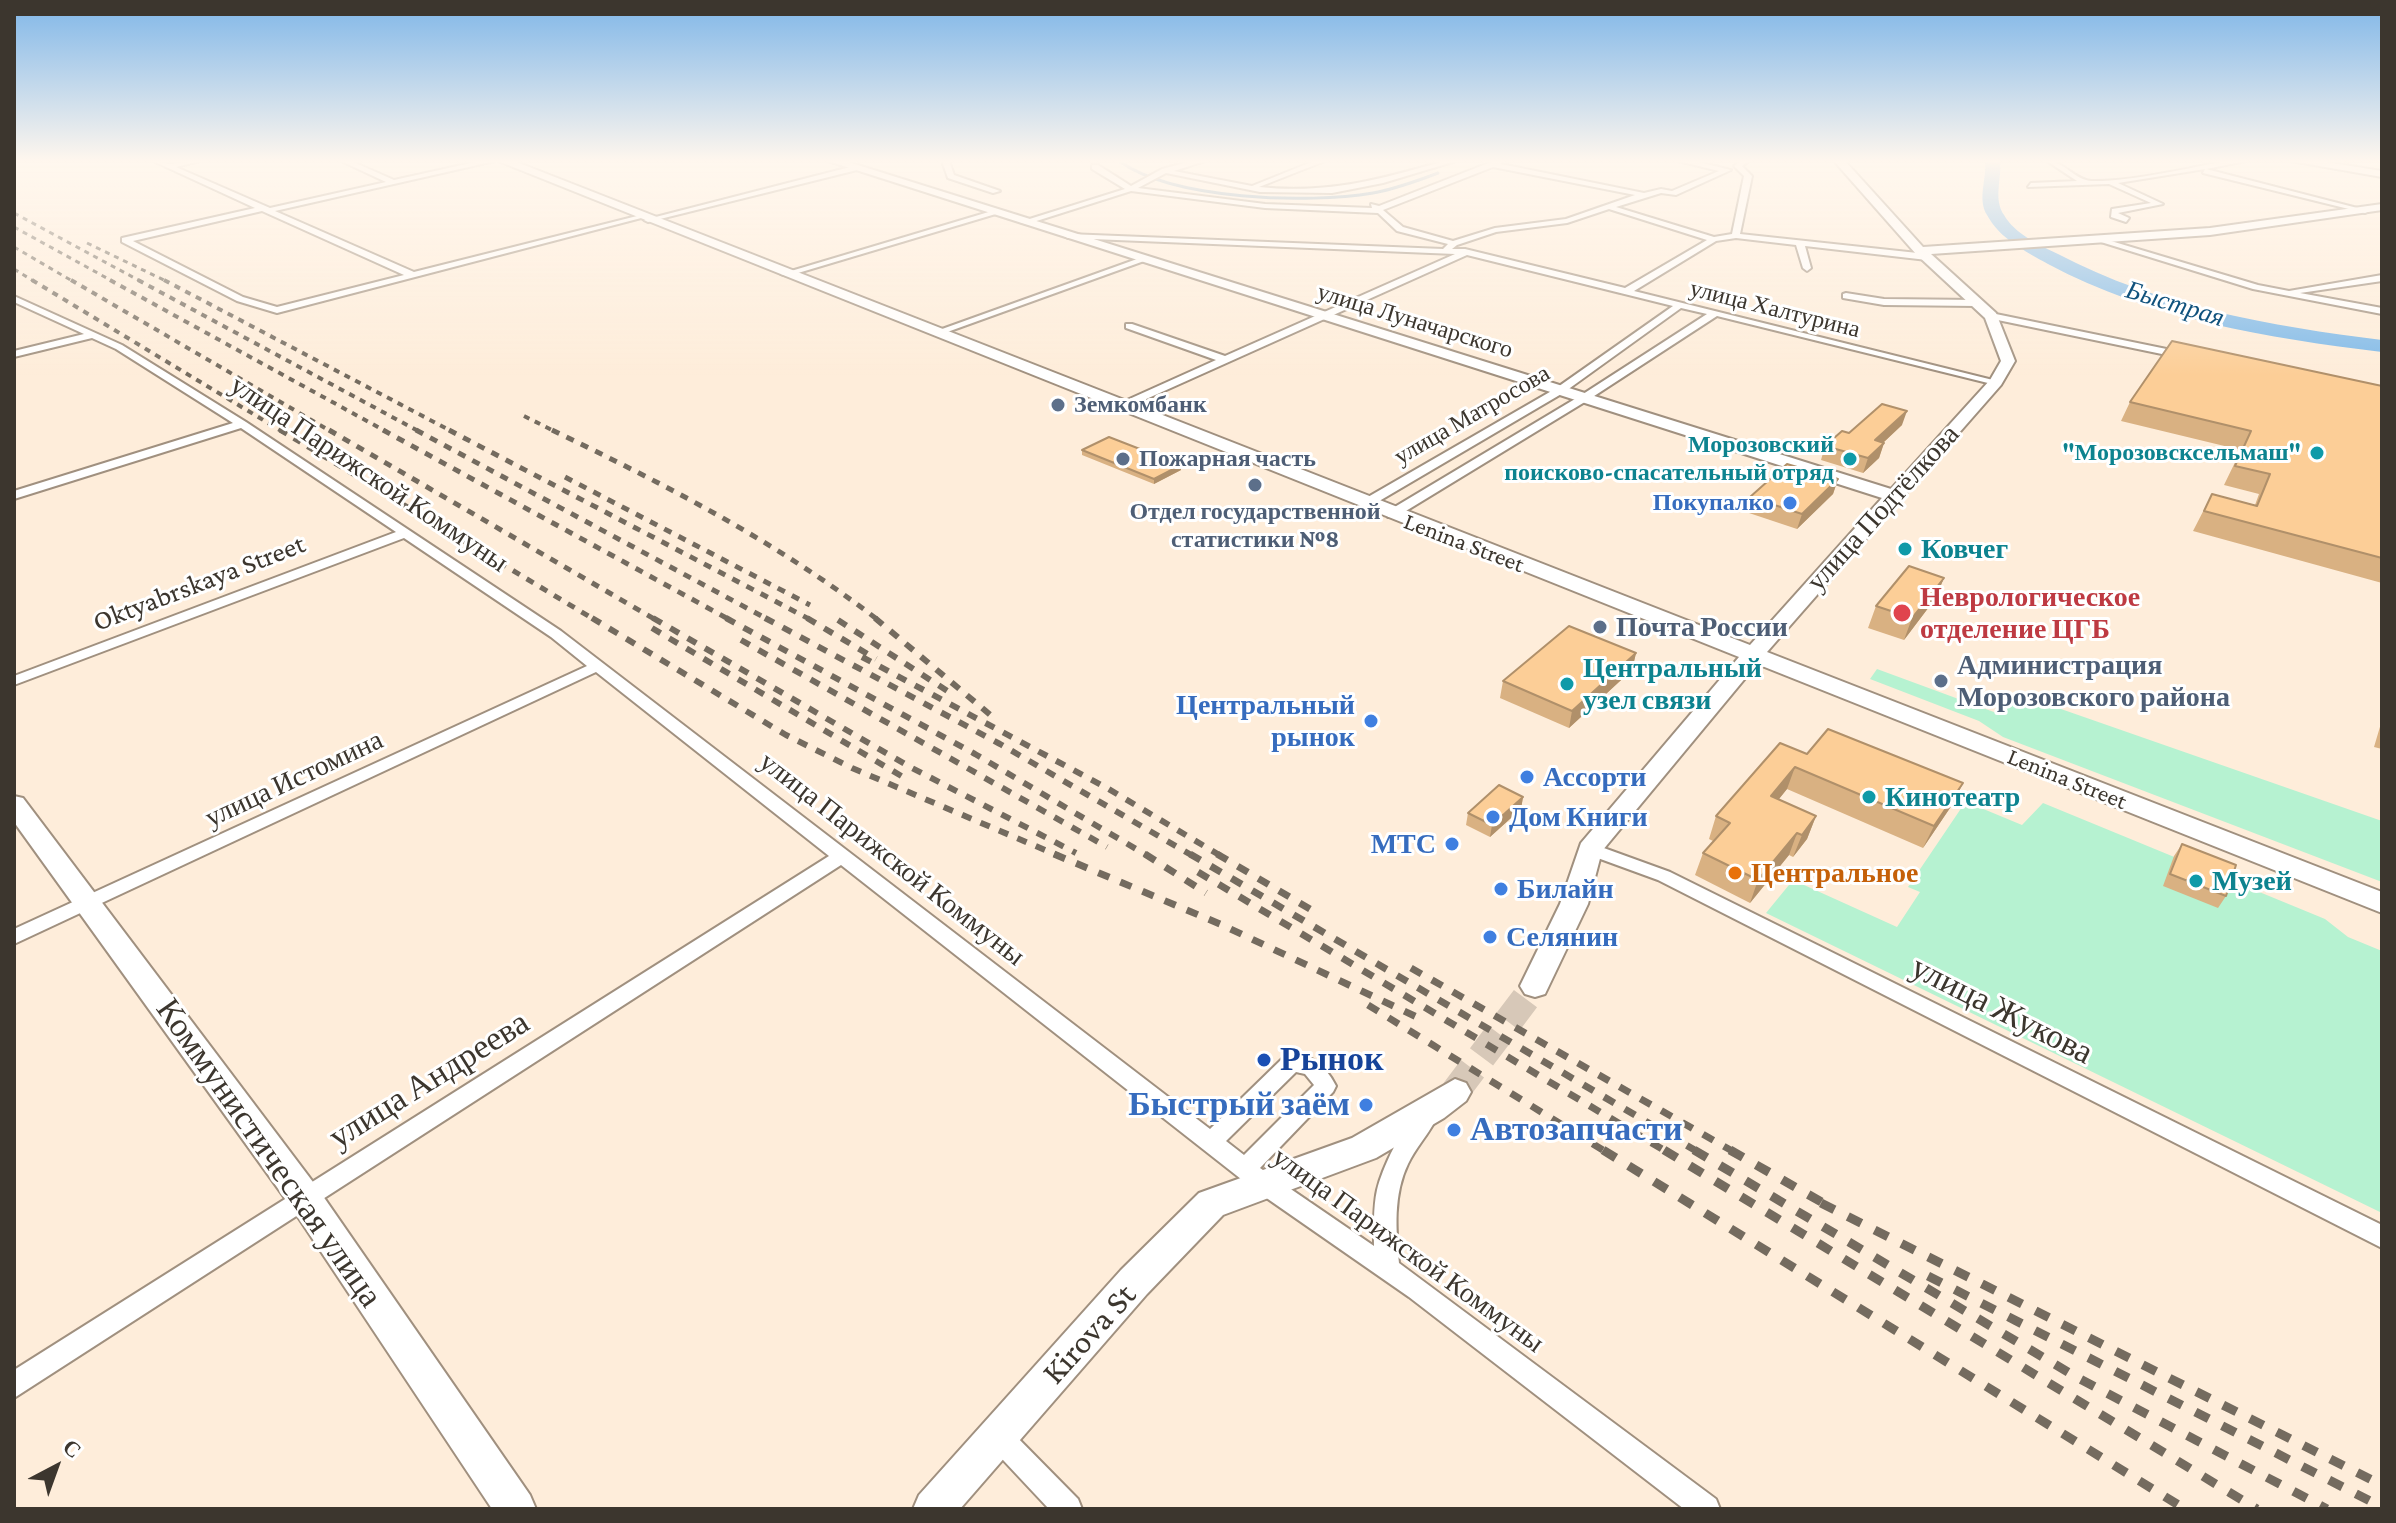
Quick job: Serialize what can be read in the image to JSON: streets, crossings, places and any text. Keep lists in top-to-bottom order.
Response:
{
  "streets": {
    "main road": [
      "улица Луначарского",
      "улица Подтёлкова",
      "Lenina Street",
      "Коммунистическая улица",
      "Kirova St"
    ],
    "street": [
      "улица Халтурина",
      "улица Матросова",
      "улица Парижской Коммуны",
      "Oktyabrskaya Street",
      "улица Истомина",
      "улица Жукова",
      "улица Андреева"
    ]
  },
  "crossings": [
    ["улица Халтурина", "улица Луначарского"],
    ["улица Халтурина", "улица Матросова"],
    ["улица Халтурина", "улица Подтёлкова"],
    ["улица Луначарского", "улица Матросова"],
    ["улица Луначарского", "улица Подтёлкова"],
    ["улица Матросова", "Lenina Street"],
    ["улица Парижской Коммуны", "Oktyabrskaya Street"],
    ["улица Парижской Коммуны", "улица Истомина"],
    ["улица Парижской Коммуны", "улица Андреева"],
    ["улица Парижской Коммуны", "Kirova St"],
    ["улица Подтёлкова", "Lenina Street"],
    ["улица Подтёлкова", "улица Жукова"],
    ["улица Истомина", "Коммунистическая улица"],
    ["улица Андреева", "Коммунистическая улица"]
  ],
  "water": ["Быстрая"],
  "places": [
    "Земкомбанк",
    "\"Морозовсксельмаш\"",
    "Пожарная часть",
    "Морозовский поисково-спасательный отряд",
    "Отдел государственной статистики №8",
    "Покупалко",
    "Ковчег",
    "Неврологическое отделение ЦГБ",
    "Почта России",
    "Администрация Морозовского района",
    "Центральный узел связи",
    "Центральный рынок",
    "Ассорти",
    "Кинотеатр",
    "Дом Книги",
    "МТС",
    "Центральное",
    "Музей",
    "Билайн",
    "Селянин",
    "Рынок",
    "Быстрый заём",
    "Автозапчасти"
  ],
  "north": "top right"
}
